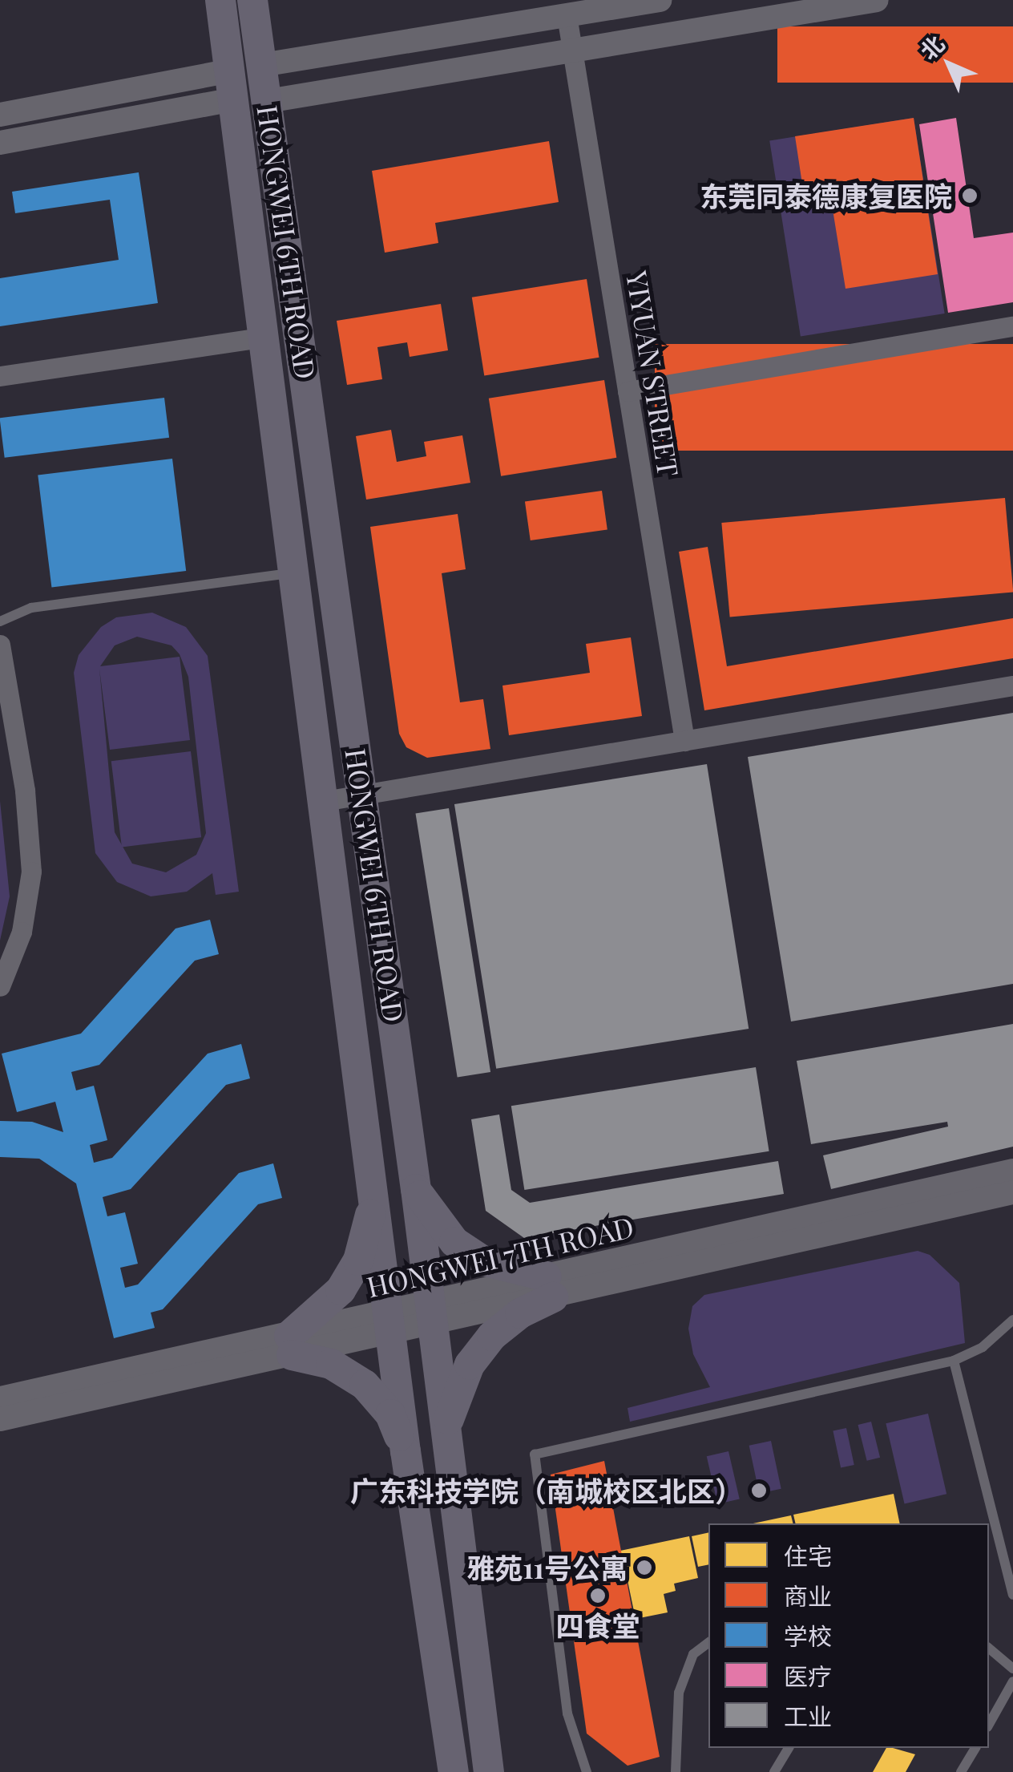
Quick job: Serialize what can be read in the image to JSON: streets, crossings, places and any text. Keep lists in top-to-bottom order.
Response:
{
  "streets": {
    "main road": ["HONGWEI 6TH ROAD"],
    "street": ["YIYUAN STREET", "HONGWEI 7TH ROAD"]
  },
  "crossings": [
    ["HONGWEI 6TH ROAD", "HONGWEI 7TH ROAD"]
  ],
  "places": [
    "东莞同泰德康复医院",
    "广东科技学院（南城校区北区）",
    "雅苑11号公寓",
    "四食堂"
  ],
  "legend": [
    "住宅",
    "商业",
    "学校",
    "医疗",
    "工业"
  ],
  "north": "top left"
}
